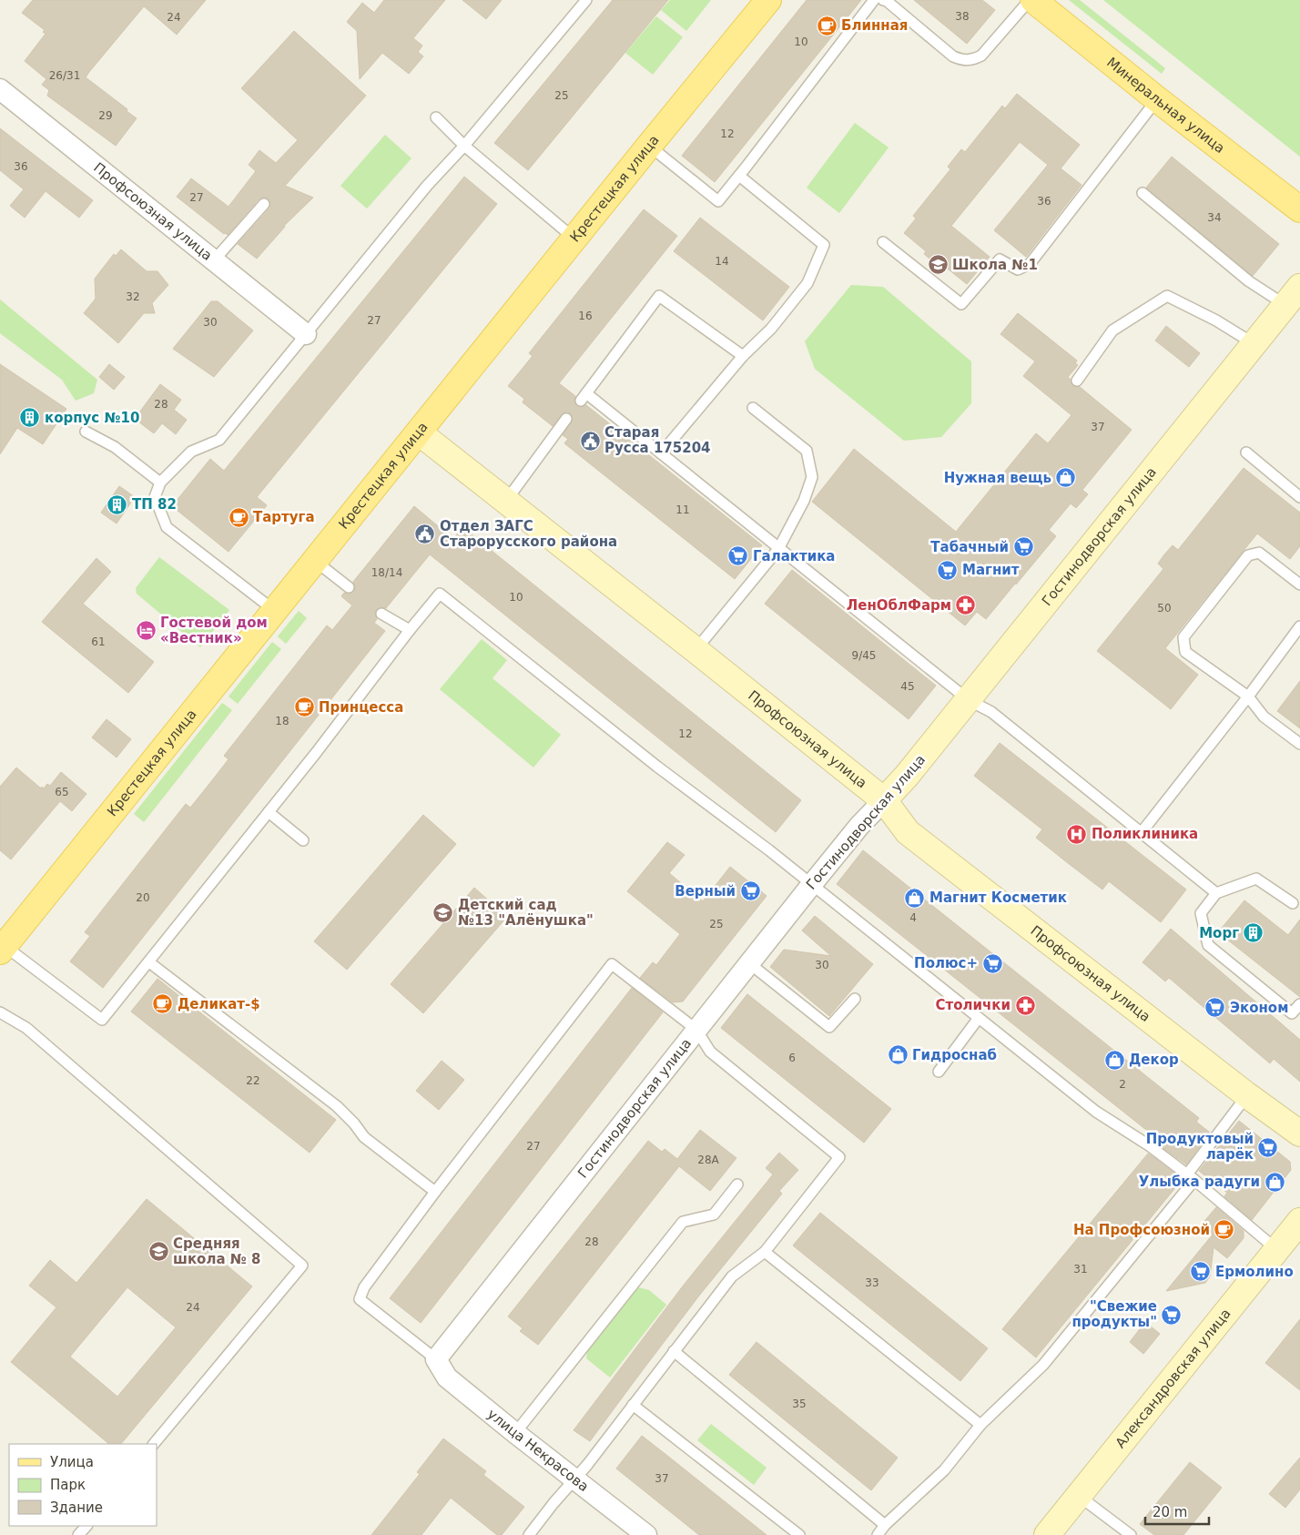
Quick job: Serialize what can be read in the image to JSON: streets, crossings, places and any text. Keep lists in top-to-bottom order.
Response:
{
  "streets": {
    "main road": ["Минеральная улица", "Крестецкая улица"],
    "street": [
      "Профсоюзная улица",
      "Гостинодворская улица",
      "Александровская улица",
      "улица Некрасова"
    ]
  },
  "crossings": [
    ["Крестецкая улица", "Профсоюзная улица"],
    ["Профсоюзная улица", "Гостинодворская улица"],
    ["Гостинодворская улица", "улица Некрасова"]
  ],
  "places": {
    "cafe": [
      "Блинная",
      "Тартуга",
      "Принцесса",
      "Деликат-$",
      "На Профсоюзной"
    ],
    "school or university": ["Школа №1", "Детский сад №13 \"Алёнушка\"", "Средняя школа № 8"],
    "building": ["корпус №10", "ТП 82", "Морг"],
    "public building": ["Старая Русса 175204", "Отдел ЗАГС Старорусского района"],
    "shop": [
      "Нужная вещь",
      "Магнит Косметик",
      "Гидроснаб",
      "Декор",
      "Улыбка радуги"
    ],
    "supermarket": [
      "Табачный",
      "Галактика",
      "Магнит",
      "Верный",
      "Полюс+",
      "Эконом",
      "Продуктовый ларёк",
      "Ермолино",
      "\"Свежие продукты\""
    ],
    "pharmacy": ["ЛенОблФарм", "Столички"],
    "hotel": ["Гостевой дом «Вестник»"],
    "hospital": ["Поликлиника"]
  },
  "house_numbers": [
    "38",
    "24",
    "10",
    "26/31",
    "25",
    "29",
    "12",
    "36",
    "27",
    "36",
    "34",
    "14",
    "32",
    "16",
    "27",
    "30",
    "28",
    "37",
    "11",
    "18/14",
    "10",
    "50",
    "61",
    "9/45",
    "45",
    "18",
    "12",
    "65",
    "20",
    "4",
    "25",
    "30",
    "6",
    "22",
    "2",
    "27",
    "28А",
    "28",
    "31",
    "33",
    "24",
    "35",
    "37"
  ],
  "legend": ["Улица", "Парк", "Здание"],
  "scale_bar": "20 m"
}
